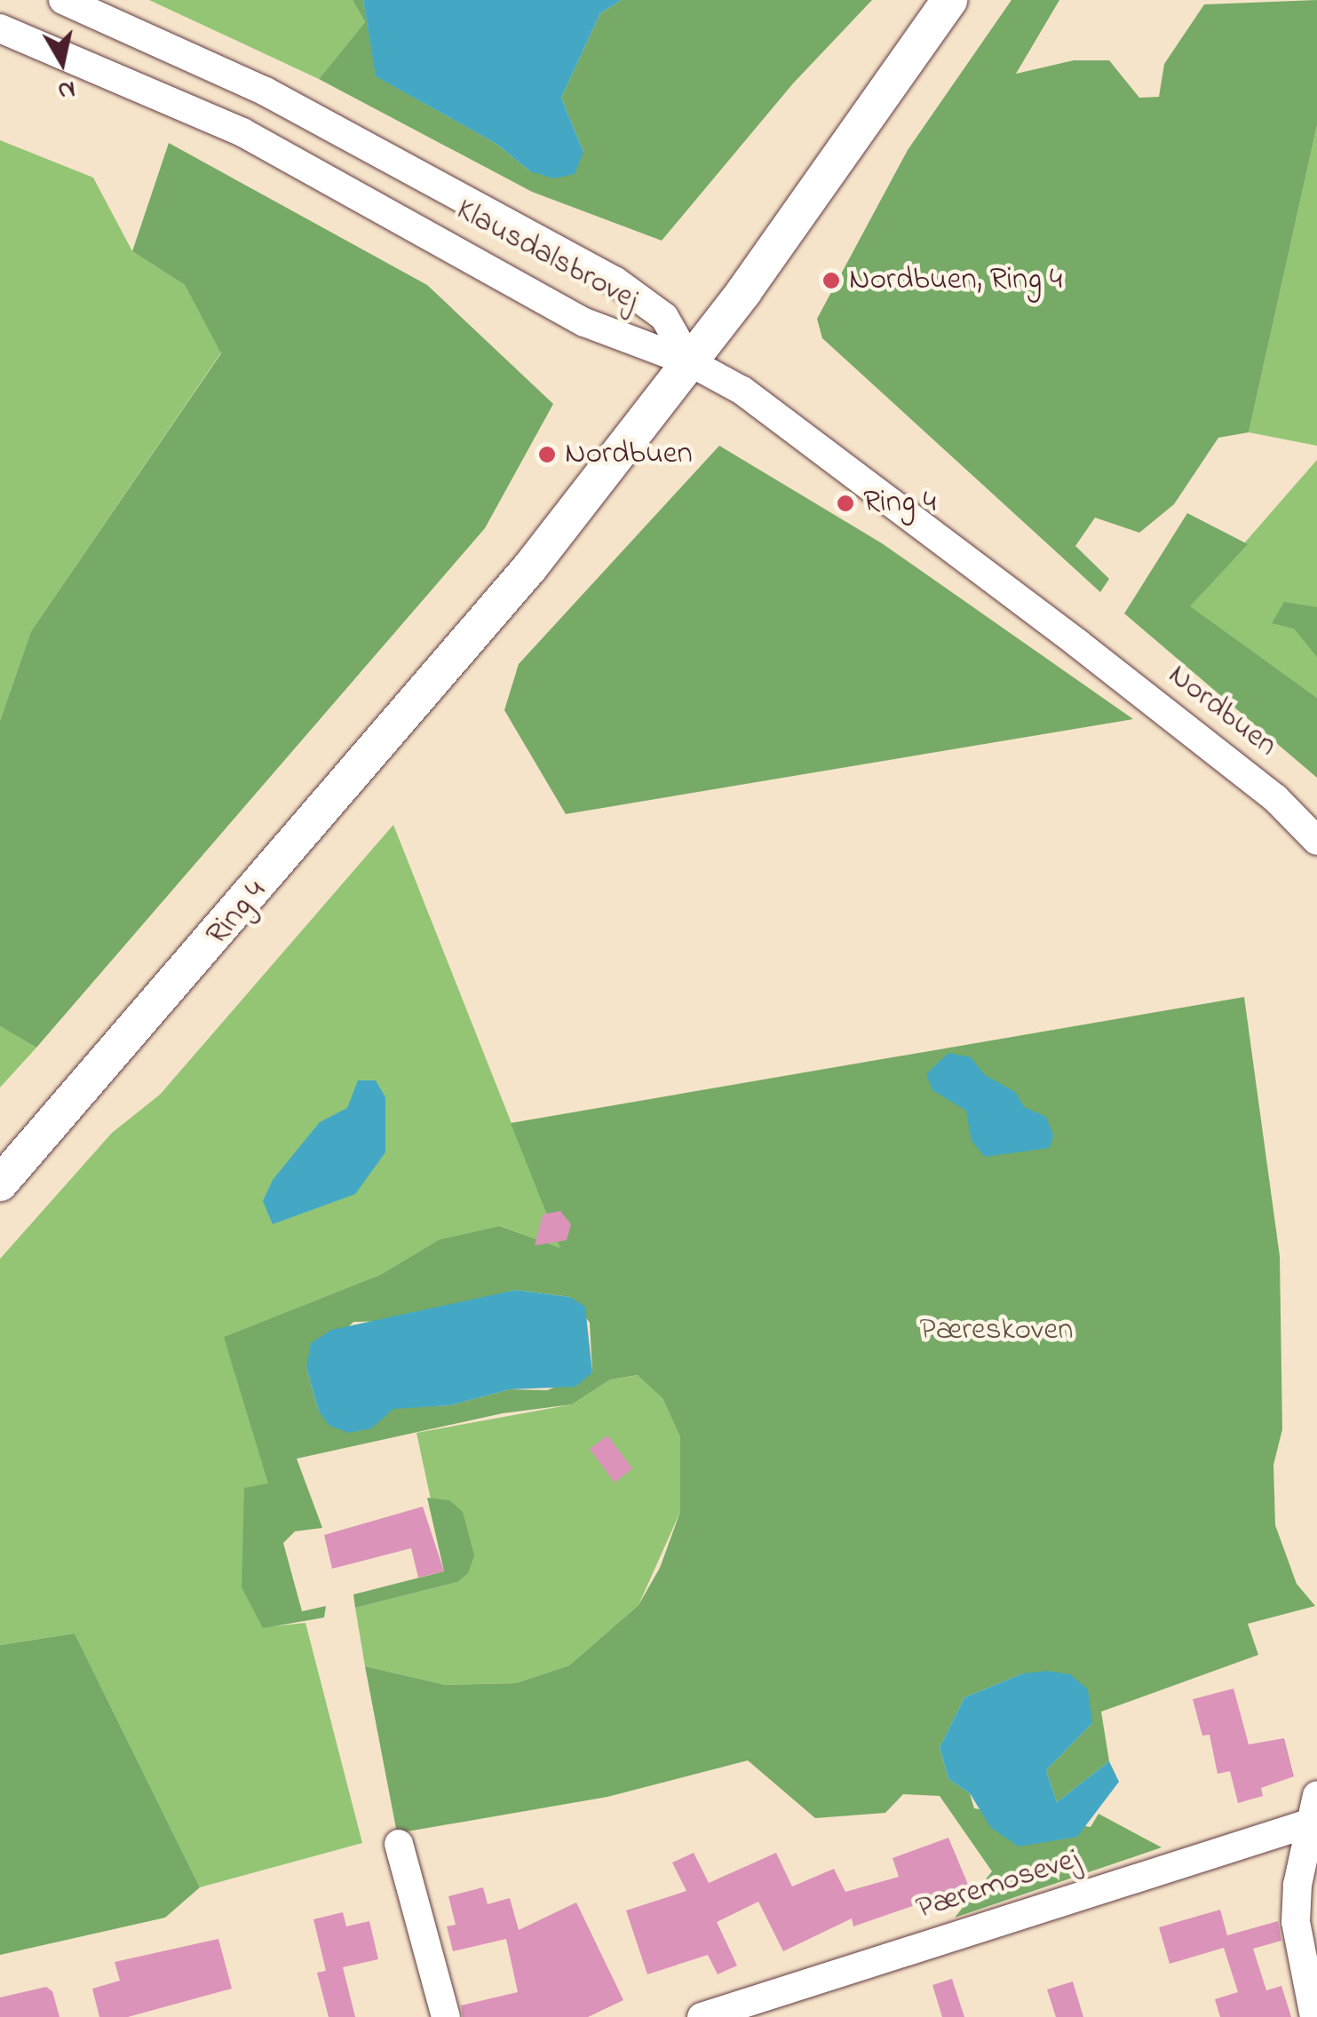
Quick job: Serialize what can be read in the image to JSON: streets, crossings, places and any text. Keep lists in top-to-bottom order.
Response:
{
  "streets": {
    "main road": ["Ring 4"],
    "street": ["Klausdalsbrovej", "Nordbuen", "Pæremosevej"]
  },
  "crossings": [
    ["Klausdalsbrovej", "Nordbuen"],
    ["Klausdalsbrovej", "Ring 4"],
    ["Nordbuen", "Ring 4"]
  ],
  "parks": ["Pæreskoven"],
  "places": ["Nordbuen, Ring 4", "Nordbuen", "Ring 4"],
  "north": "bottom"
}
